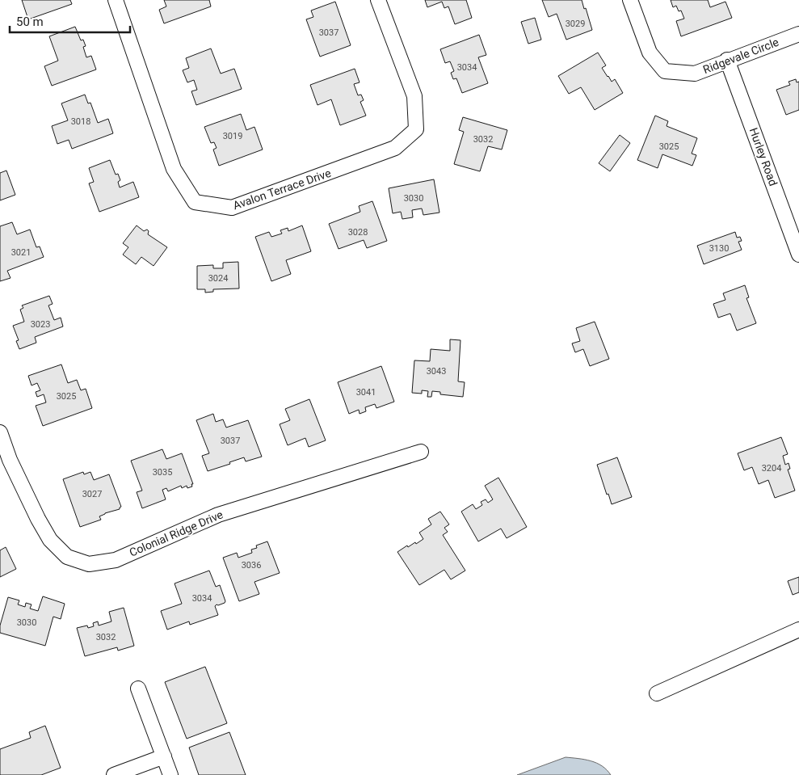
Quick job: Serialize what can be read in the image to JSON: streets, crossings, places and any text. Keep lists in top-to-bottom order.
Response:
{
  "streets": {
    "street": [
      "Ridgevale Circle",
      "Hurley Road",
      "Avalon Terrace Drive",
      "Colonial Ridge Drive"
    ]
  },
  "crossings": [
    ["Ridgevale Circle", "Hurley Road"]
  ],
  "house_numbers": [
    "3029",
    "3037",
    "3034",
    "3018",
    "3019",
    "3032",
    "3025",
    "3030",
    "3028",
    "3130",
    "3021",
    "3024",
    "3023",
    "3043",
    "3041",
    "3025",
    "3037",
    "3204",
    "3035",
    "3027",
    "3036",
    "3034",
    "3030",
    "3032"
  ],
  "scale_bar": "50 m"
}
